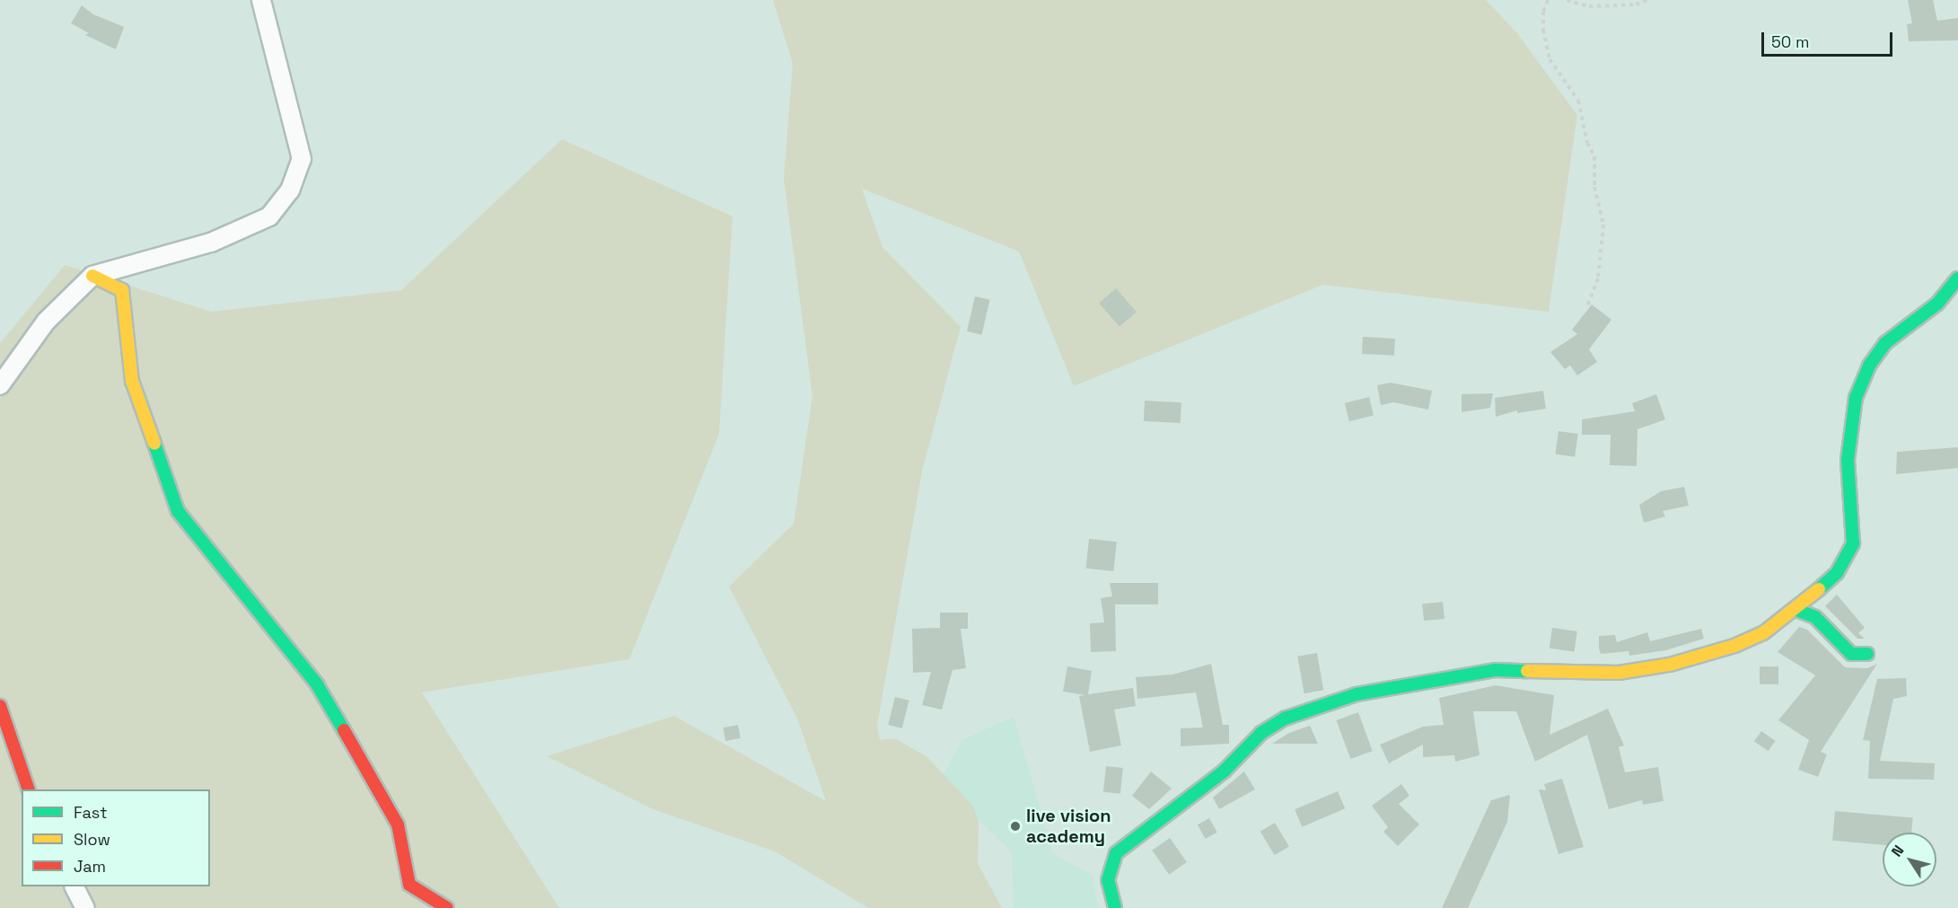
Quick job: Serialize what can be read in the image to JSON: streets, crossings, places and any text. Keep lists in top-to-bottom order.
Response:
{
  "places": ["live vision academy"],
  "legend": ["Fast", "Slow", "Jam"],
  "scale_bar": "50 m",
  "north": "top left"
}
